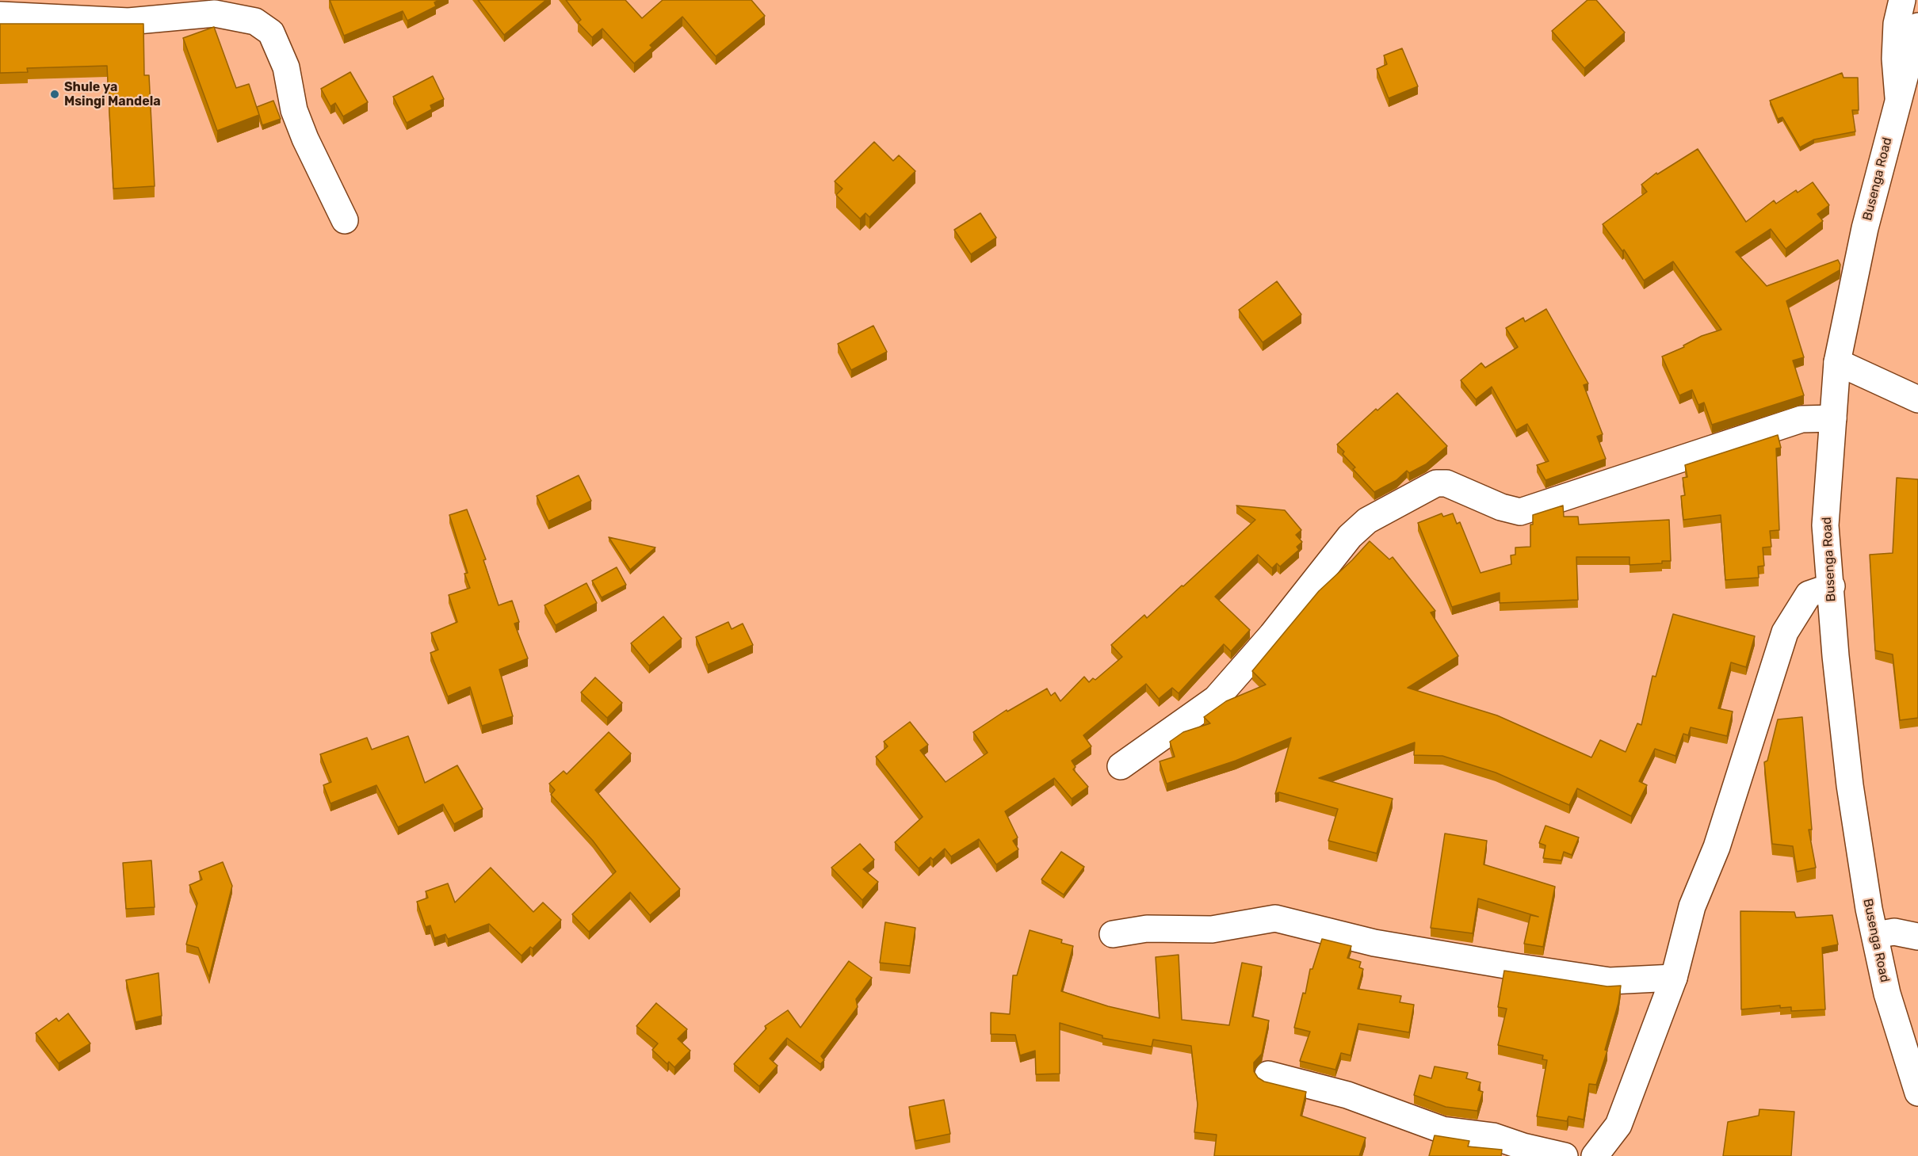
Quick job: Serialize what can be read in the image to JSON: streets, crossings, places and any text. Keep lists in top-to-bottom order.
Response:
{
  "streets": {
    "street": ["Busenga Road"]
  },
  "places": ["Shule ya Msingi Mandela"]
}
